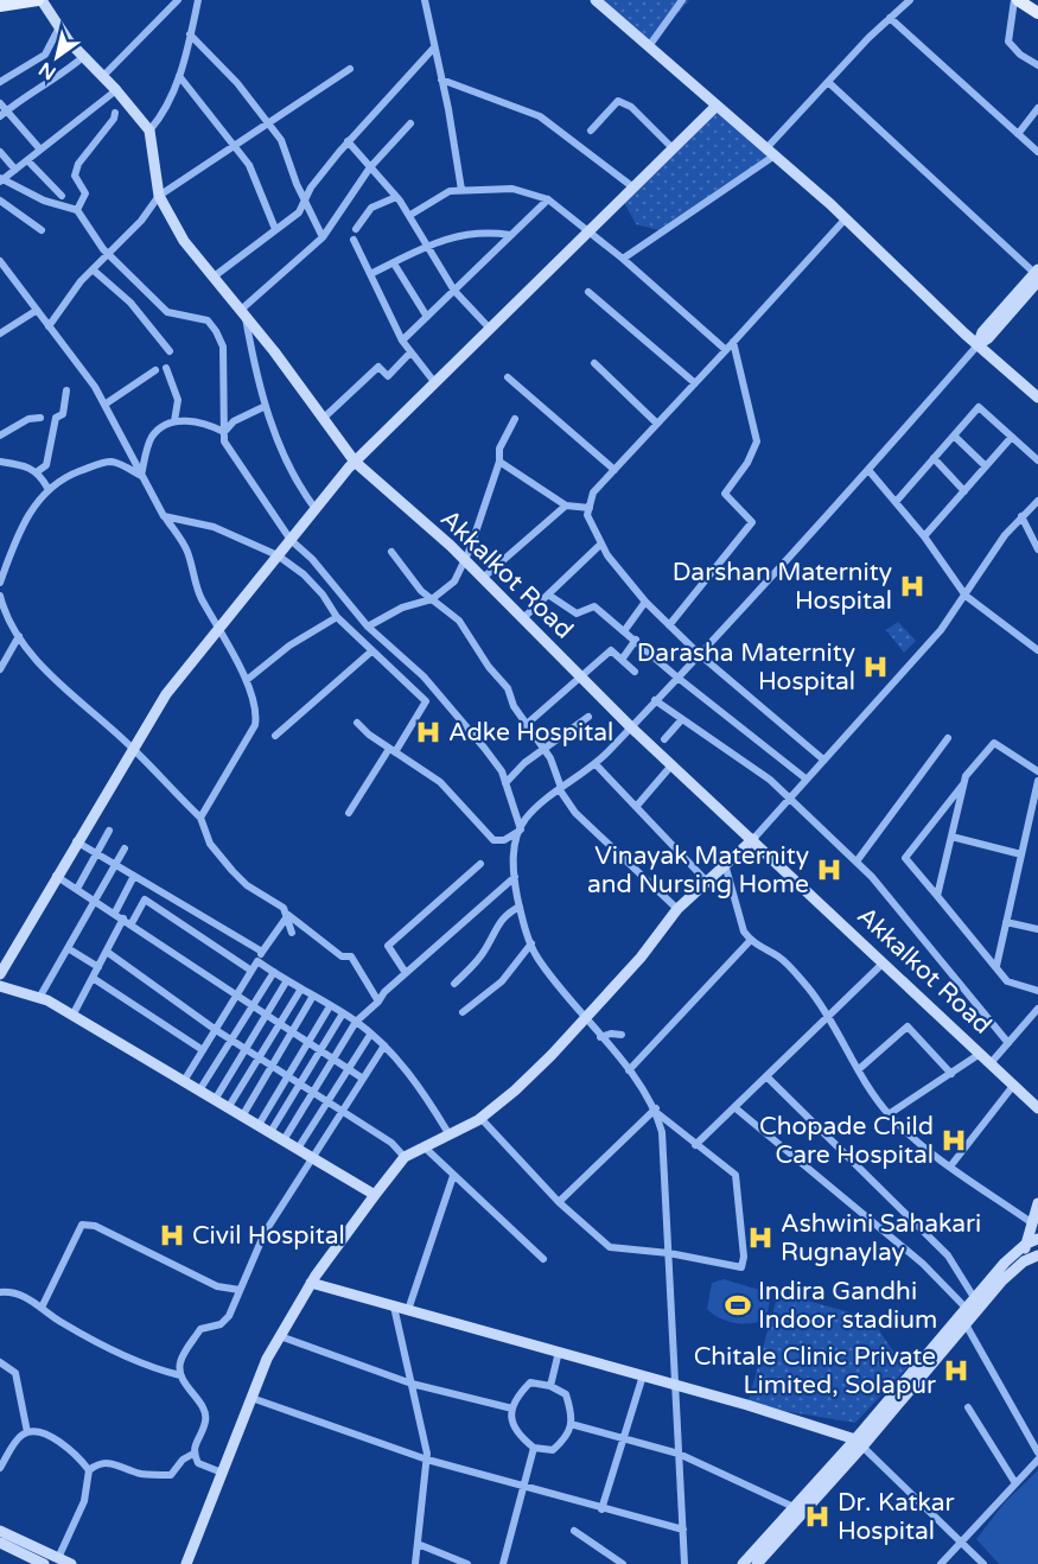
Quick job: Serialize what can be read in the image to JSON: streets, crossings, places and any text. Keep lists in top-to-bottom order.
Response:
{
  "streets": {
    "street": ["Akkalkot Road"]
  },
  "places": {
    "hospital": [
      "Darshan Maternity Hospital",
      "Darasha Maternity Hospital",
      "Adke Hospital",
      "Vinayak Maternity and Nursing Home",
      "Chopade Child Care Hospital",
      "Civil Hospital",
      "Ashwini Sahakari Rugnaylay",
      "Chitale Clinic Private Limited, Solapur",
      "Dr. Katkar Hospital"
    ],
    "sports": ["Indira Gandhi Indoor stadium"]
  },
  "north": "bottom left"
}
